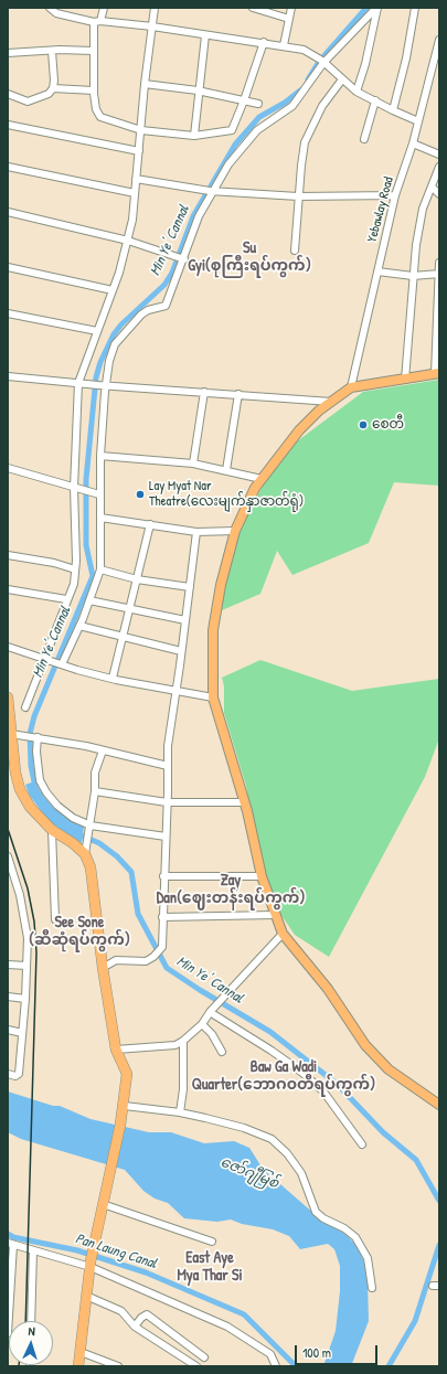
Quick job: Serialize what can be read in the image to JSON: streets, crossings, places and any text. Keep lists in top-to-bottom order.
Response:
{
  "streets": {
    "street": ["Yebawlay Road"]
  },
  "districts": [
    "Su Gyi(စုကြီးရပ်ကွက်)",
    "Zay Dan(ဈေးတန်းရပ်ကွက်)",
    "See Sone (ဆီဆုံရပ်ကွက်)",
    "Baw Ga Wadi Quarter(ဘောဂ၀တီရပ်ကွက်)",
    "East Aye Mya Thar Si"
  ],
  "water": ["Min Ye' Cannal", "ဇော်ဂျီမြစ်", "Pan Laung Canal"],
  "places": ["စေတီ", "Lay Myat Nar Theatre(လေးမျက်နှာဇာတ်ရုံ)"],
  "scale_bar": "100 m",
  "north": "top"
}
